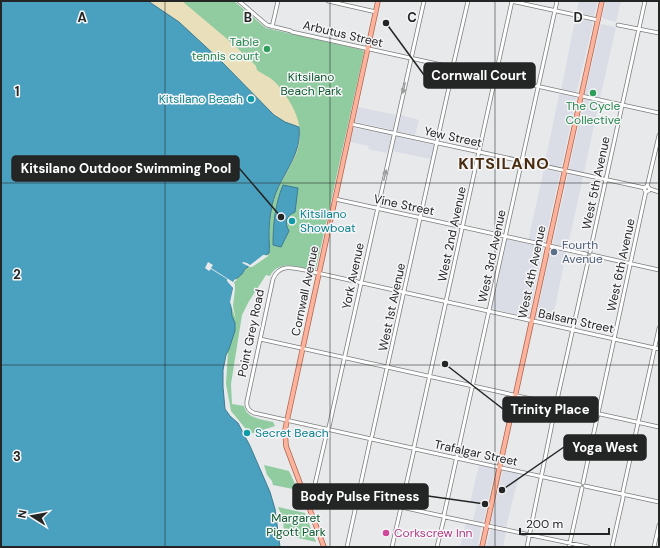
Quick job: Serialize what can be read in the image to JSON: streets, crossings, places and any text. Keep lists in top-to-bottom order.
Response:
{
  "streets": {
    "main road": ["West 4th Avenue", "Cornwall Avenue"],
    "street": [
      "Arbutus Street",
      "Yew Street",
      "West 5th Avenue",
      "Vine Street",
      "West 2nd Avenue",
      "West 3rd Avenue",
      "West 6th Avenue",
      "York Avenue",
      "West 1st Avenue",
      "Balsam Street",
      "Point Grey Road",
      "Trafalgar Street"
    ]
  },
  "crossings": [
    ["Arbutus Street", "West 5th Avenue"],
    ["Arbutus Street", "West 2nd Avenue"],
    ["Arbutus Street", "West 3rd Avenue"],
    ["Arbutus Street", "West 4th Avenue"],
    ["Arbutus Street", "York Avenue"],
    ["Arbutus Street", "Cornwall Avenue"],
    ["Arbutus Street", "West 1st Avenue"],
    ["Yew Street", "West 5th Avenue"],
    ["Yew Street", "West 2nd Avenue"],
    ["Yew Street", "West 3rd Avenue"],
    ["Yew Street", "West 6th Avenue"],
    ["Yew Street", "West 4th Avenue"],
    ["Yew Street", "York Avenue"],
    ["Yew Street", "Cornwall Avenue"],
    ["Yew Street", "West 1st Avenue"],
    ["West 5th Avenue", "Vine Street"],
    ["West 5th Avenue", "Balsam Street"],
    ["West 5th Avenue", "Trafalgar Street"],
    ["Vine Street", "West 2nd Avenue"],
    ["Vine Street", "West 3rd Avenue"],
    ["Vine Street", "West 6th Avenue"],
    ["Vine Street", "West 4th Avenue"],
    ["Vine Street", "York Avenue"],
    ["Vine Street", "Cornwall Avenue"],
    ["Vine Street", "West 1st Avenue"],
    ["West 2nd Avenue", "Balsam Street"],
    ["West 2nd Avenue", "Trafalgar Street"],
    ["West 3rd Avenue", "Balsam Street"],
    ["West 3rd Avenue", "Trafalgar Street"],
    ["West 6th Avenue", "Balsam Street"],
    ["West 6th Avenue", "Trafalgar Street"],
    ["West 4th Avenue", "Balsam Street"],
    ["West 4th Avenue", "Trafalgar Street"],
    ["York Avenue", "West 1st Avenue"],
    ["York Avenue", "Balsam Street"],
    ["York Avenue", "Trafalgar Street"],
    ["Cornwall Avenue", "Balsam Street"],
    ["Cornwall Avenue", "Trafalgar Street"],
    ["West 1st Avenue", "Balsam Street"],
    ["West 1st Avenue", "Trafalgar Street"],
    ["Balsam Street", "Point Grey Road"],
    ["Point Grey Road", "Trafalgar Street"]
  ],
  "districts": ["KITSILANO"],
  "parks": ["Kitsilano Beach Park", "Margaret Pigott Park"],
  "places": [
    "Cornwall Court",
    "Table tennis court",
    "The Cycle Collective",
    "Kitsilano Beach",
    "Kitsilano Outdoor Swimming Pool",
    "Kitsilano Showboat",
    "Fourth Avenue",
    "Trinity Place",
    "Secret Beach",
    "Yoga West",
    "Body Pulse Fitness",
    "Corkscrew Inn"
  ],
  "scale_bar": "200 m",
  "north": "left",
  "grid": {
    "columns": [
      "A",
      "B",
      "C",
      "D"
    ],
    "rows": ["1", "2", "3"]
  }
}
